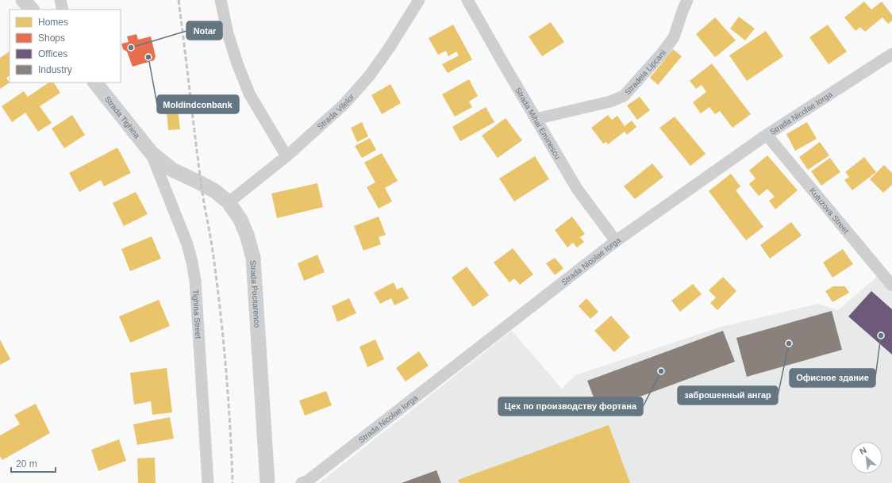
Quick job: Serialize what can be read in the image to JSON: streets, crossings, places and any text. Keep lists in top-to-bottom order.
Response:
{
  "streets": {
    "street": [
      "Stradela Lipcani",
      "Strada Vilelor",
      "Strada Nicolae Iorga",
      "Strada Tighina",
      "Strada Mihai Eminescu",
      "Kutuzova Street",
      "Strada Pocitarenco",
      "Tighina Street"
    ]
  },
  "crossings": [
    ["Stradela Lipcani", "Strada Mihai Eminescu"],
    ["Strada Vilelor", "Strada Pocitarenco"],
    ["Strada Nicolae Iorga", "Strada Mihai Eminescu"],
    ["Strada Nicolae Iorga", "Kutuzova Street"],
    ["Strada Tighina", "Strada Pocitarenco"],
    ["Strada Tighina", "Tighina Street"],
    ["Strada Pocitarenco", "Tighina Street"]
  ],
  "places": [
    "Notar",
    "Moldindconbank",
    "Офисное здание",
    "заброшенный ангар",
    "Цех по производству фортана"
  ],
  "legend": [
    "Homes",
    "Shops",
    "Offices",
    "Industry"
  ],
  "scale_bar": "20 m",
  "north": "top left"
}
